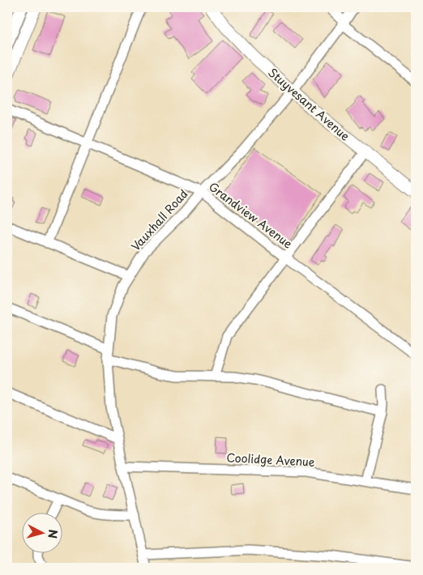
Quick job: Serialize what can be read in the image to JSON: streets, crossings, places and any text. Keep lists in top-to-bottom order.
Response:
{
  "streets": {
    "main road": ["Stuyvesant Avenue"],
    "street": ["Grandview Avenue", "Vauxhall Road", "Coolidge Avenue"]
  },
  "crossings": [
    ["Stuyvesant Avenue", "Vauxhall Road"],
    ["Grandview Avenue", "Vauxhall Road"],
    ["Vauxhall Road", "Coolidge Avenue"]
  ],
  "north": "right"
}
